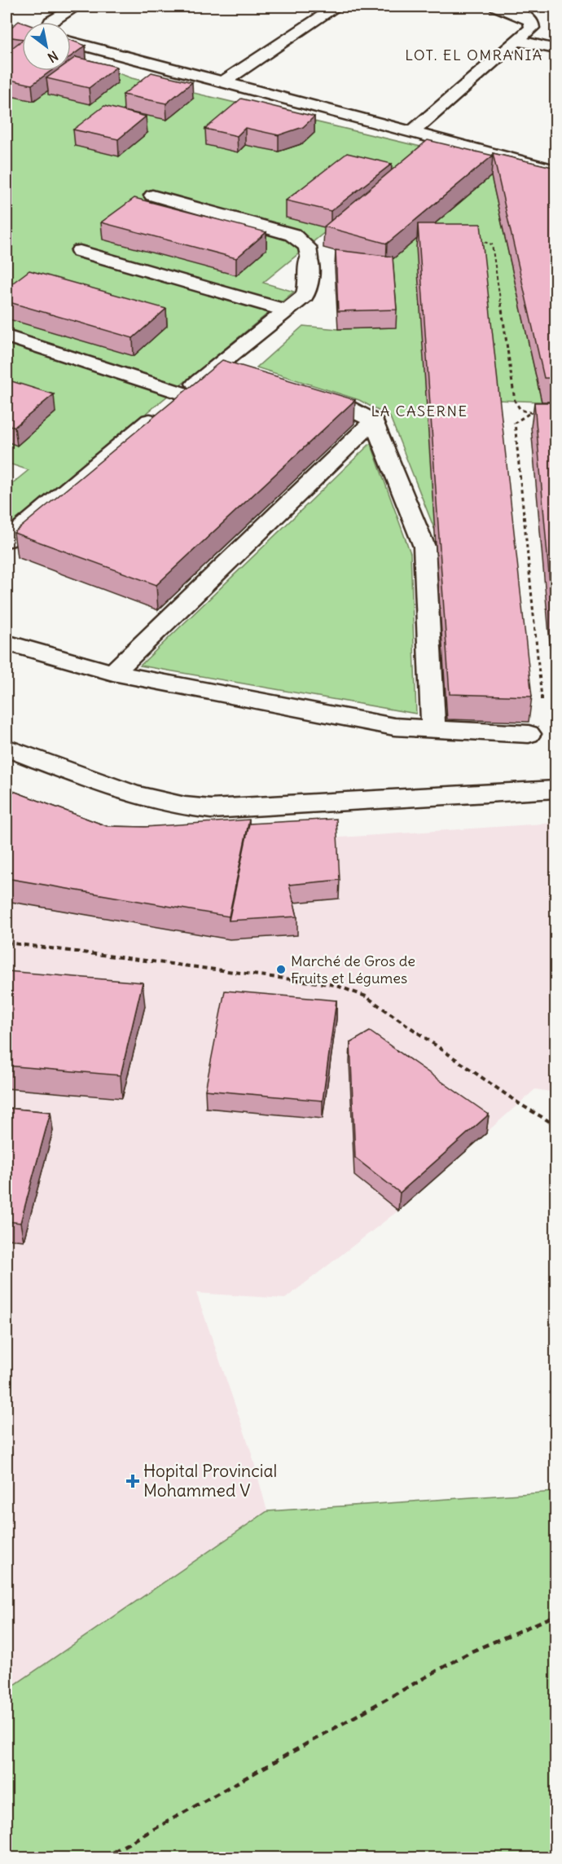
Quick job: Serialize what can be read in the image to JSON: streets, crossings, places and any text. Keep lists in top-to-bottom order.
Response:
{
  "districts": ["LOT. EL OMRANIA", "LA CASERNE"],
  "places": {
    "other": ["Marché de Gros de Fruits et Légumes"],
    "health": ["Hopital Provincial Mohammed V"]
  },
  "north": "bottom right"
}
